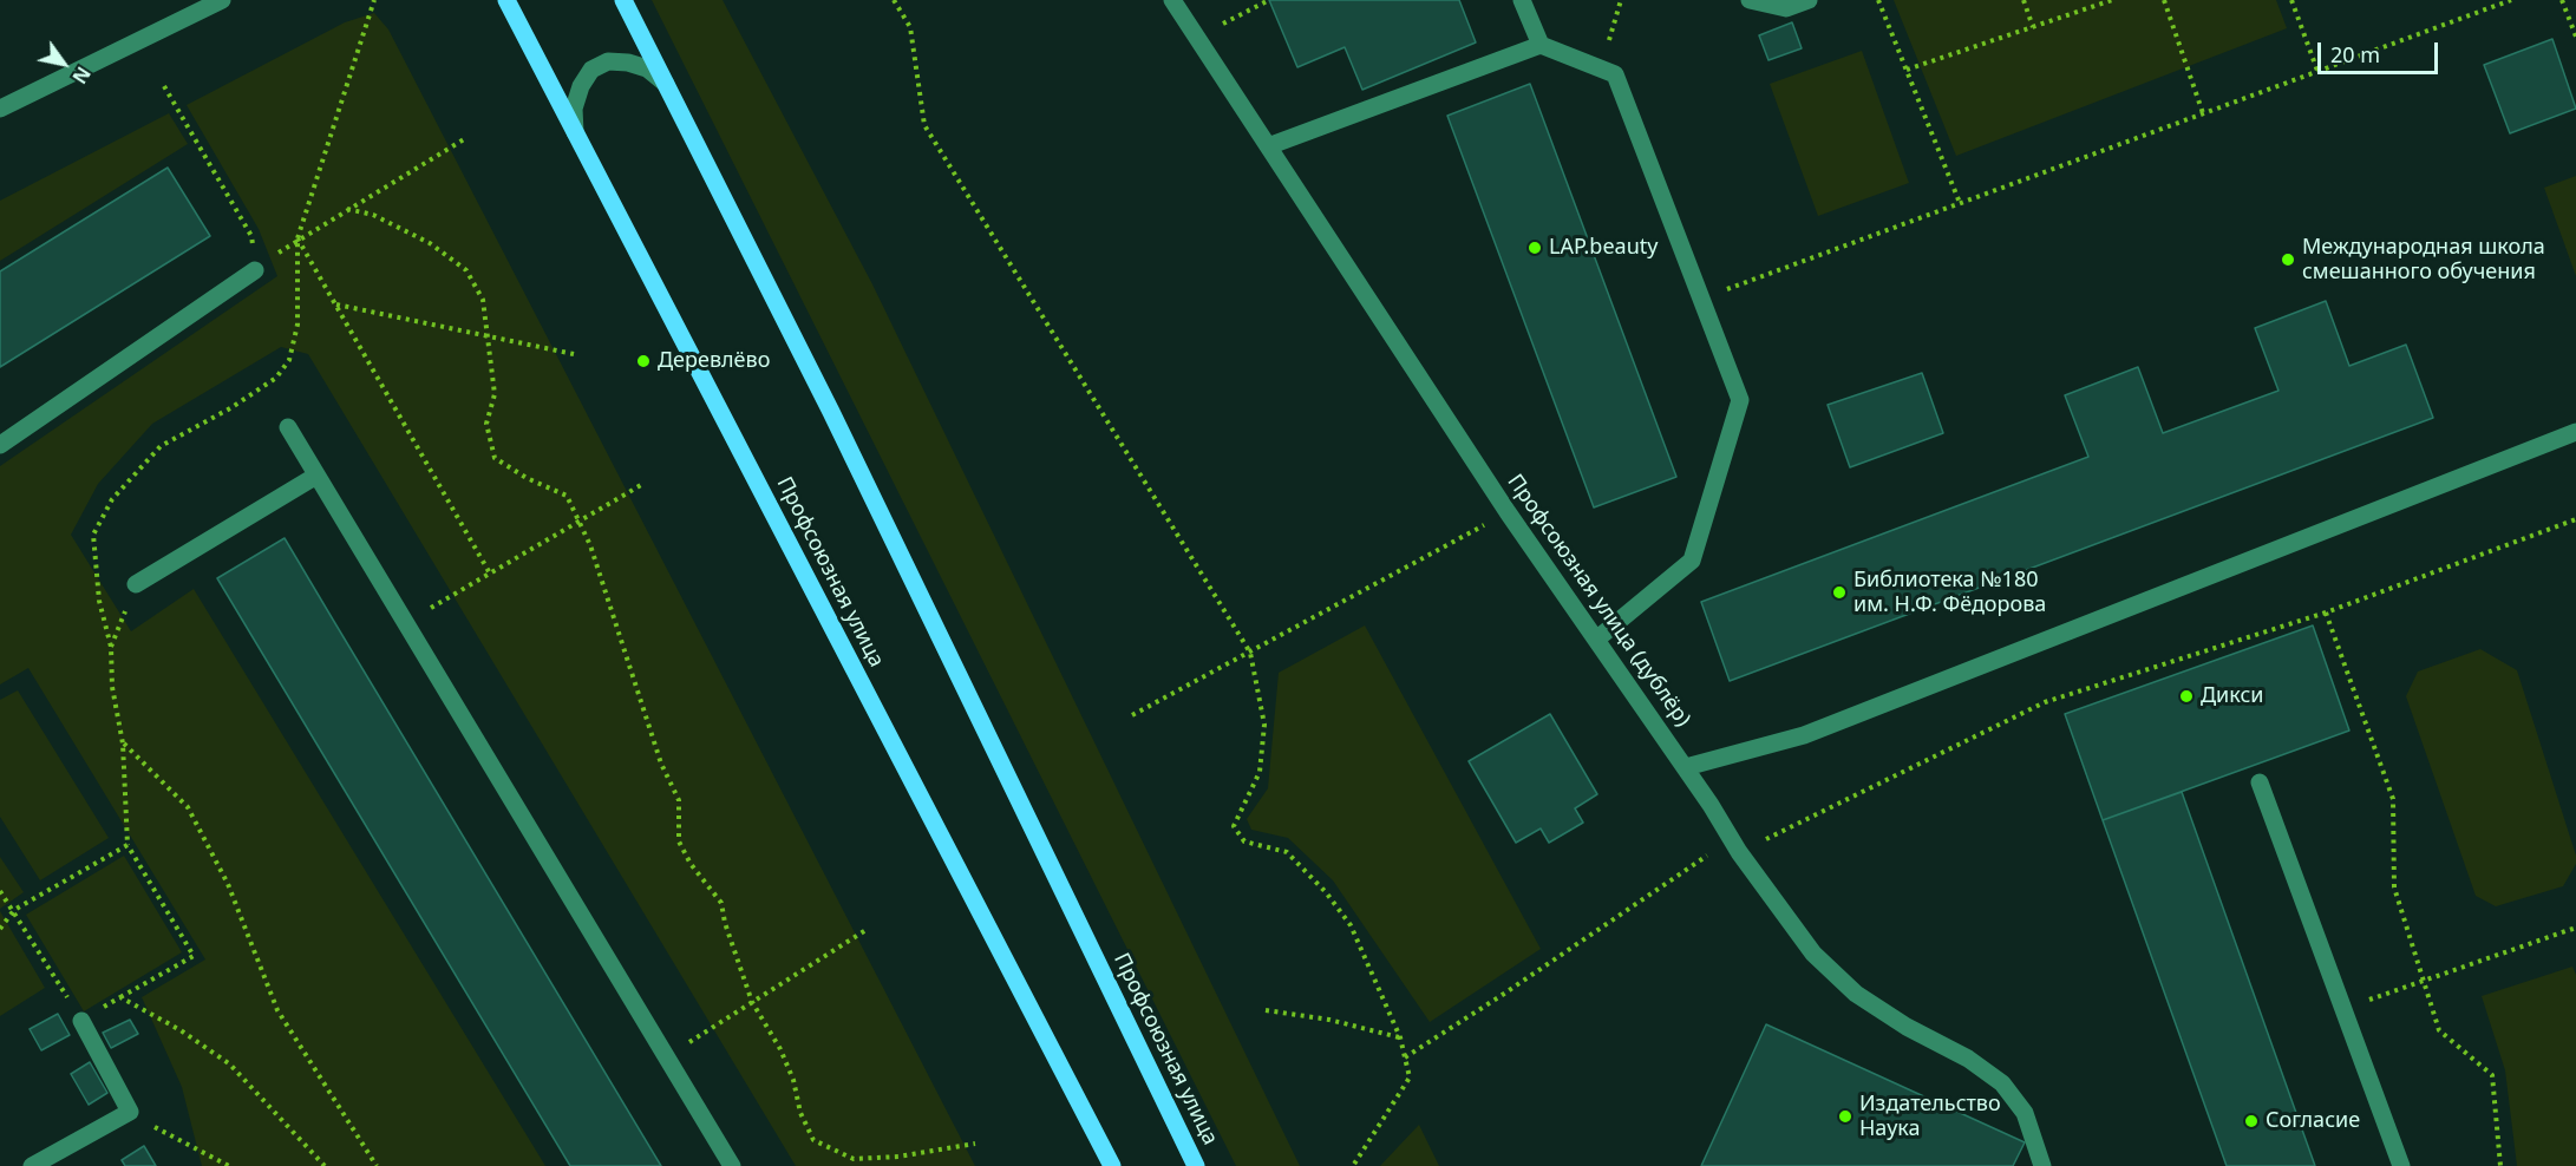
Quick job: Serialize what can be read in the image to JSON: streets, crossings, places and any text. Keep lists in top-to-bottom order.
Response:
{
  "streets": {
    "main road": ["Профсоюзная улица"],
    "street": ["Профсоюзная улица (дублёр)"]
  },
  "places": [
    "LAP.beauty",
    "Международная школа смешанного обучения",
    "Деревлёво",
    "Библиотека №180 им. Н.Ф. Фёдорова",
    "Дикси",
    "Издательство Наука",
    "Согласие"
  ],
  "scale_bar": "20 m",
  "north": "bottom right"
}
